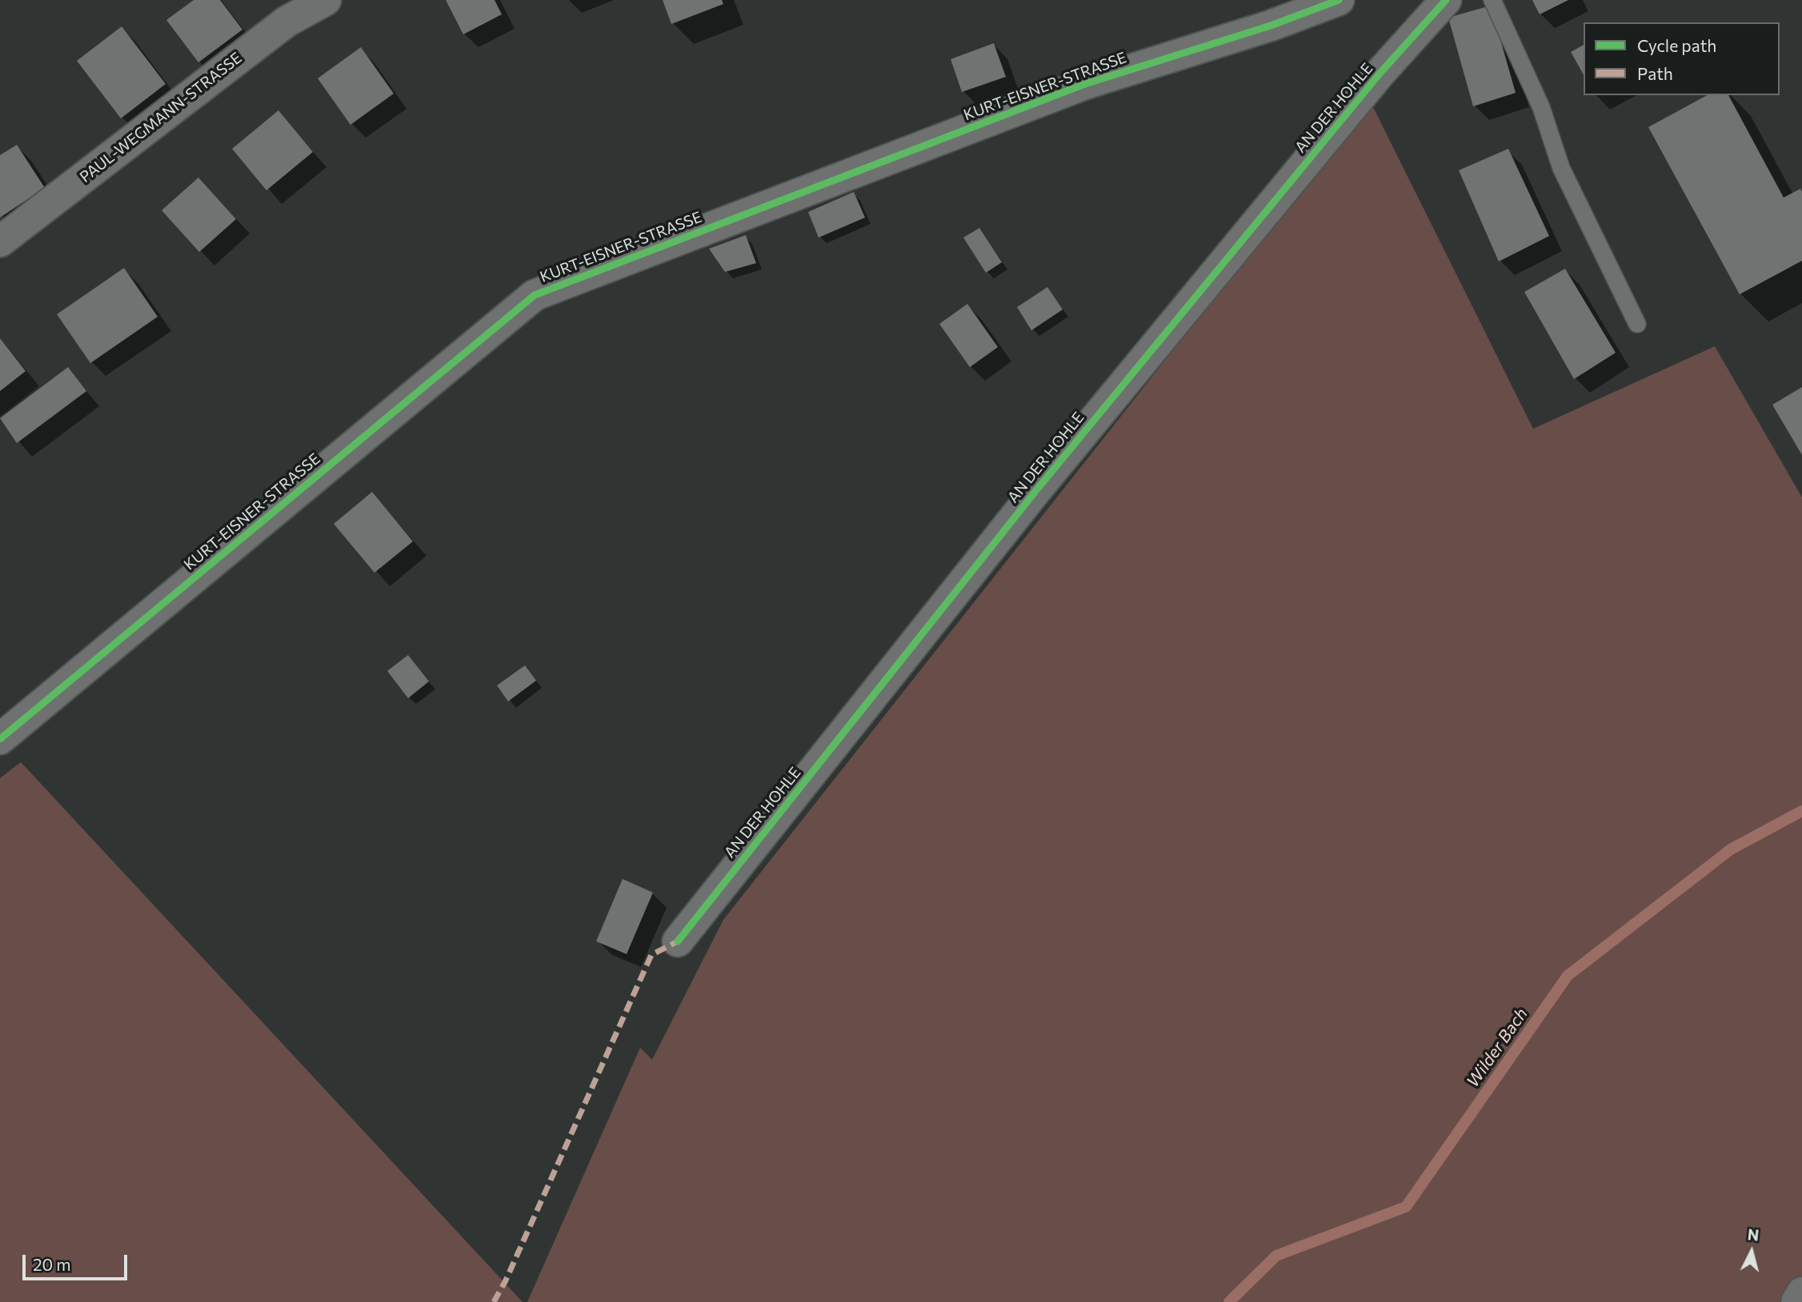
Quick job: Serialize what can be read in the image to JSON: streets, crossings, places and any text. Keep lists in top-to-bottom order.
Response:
{
  "streets": {
    "street": ["KURT-EISNER-STRASSE", "AN DER HOHLE", "PAUL-WEGMANN-STRASSE"]
  },
  "water": ["Wilder Bach"],
  "legend": ["Cycle path", "Path"],
  "scale_bar": "20 m",
  "north": "top"
}
